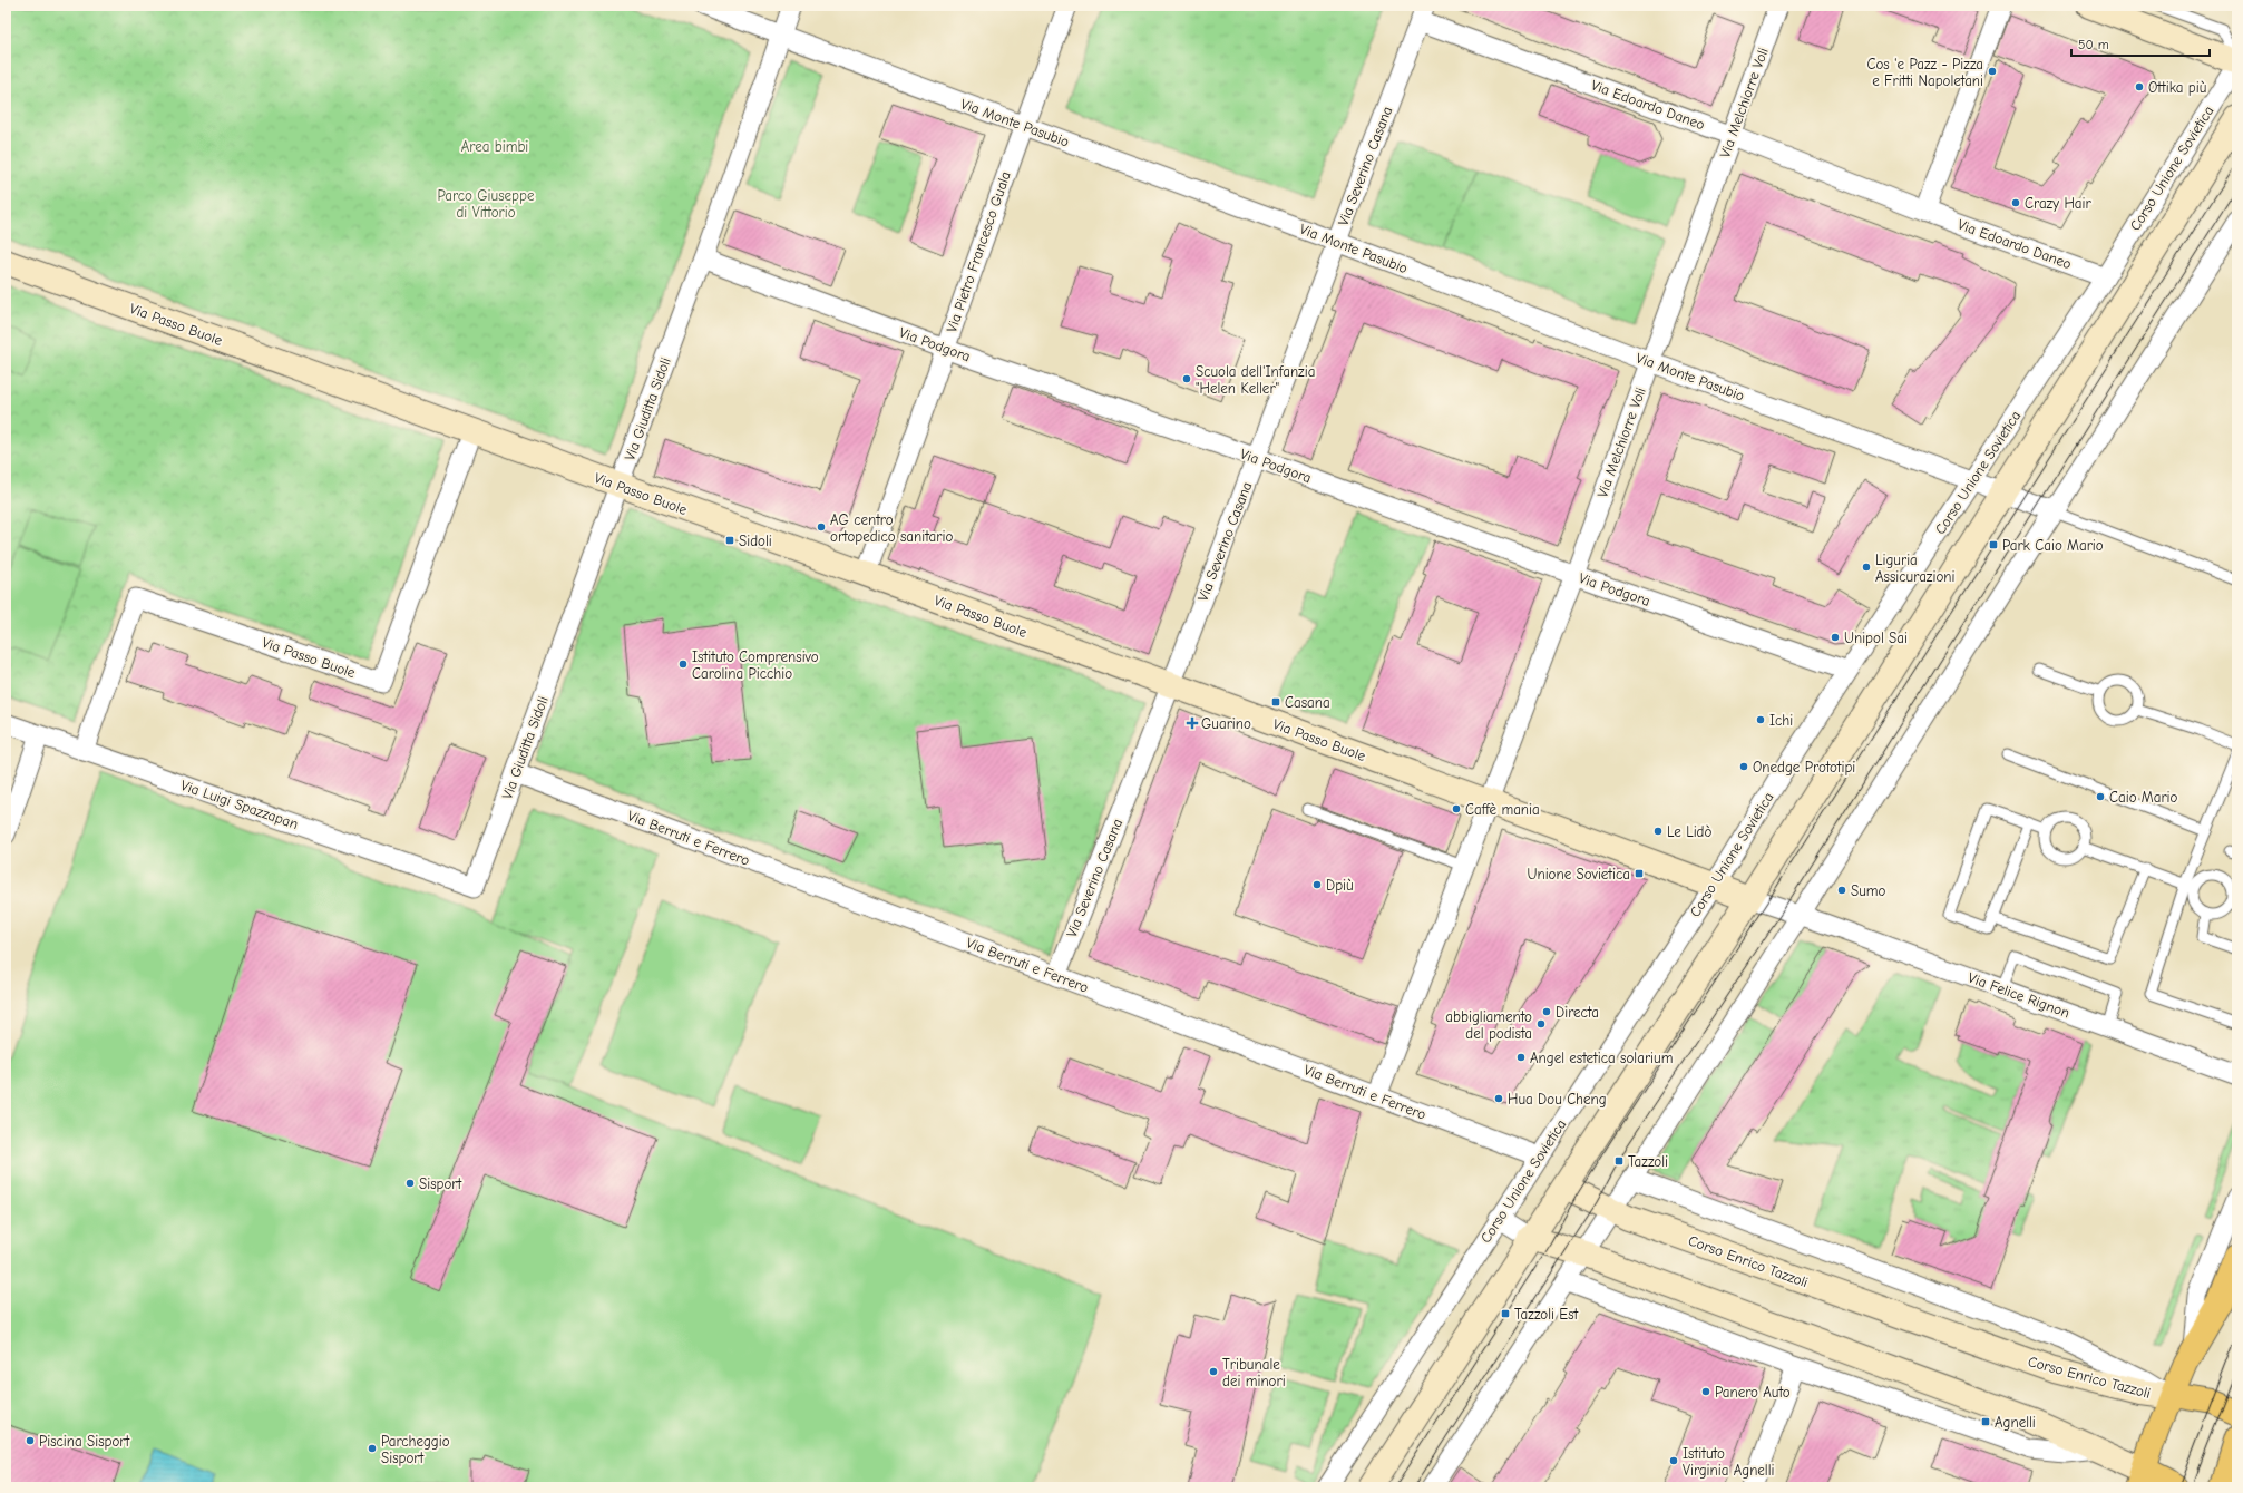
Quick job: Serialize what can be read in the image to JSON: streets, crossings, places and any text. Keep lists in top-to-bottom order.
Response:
{
  "streets": {
    "street": [
      "Via Melchiorre Voli",
      "Via Edoardo Daneo",
      "Via Monte Pasubio",
      "Via Severino Casana",
      "Corso Unione Sovietica",
      "Via Pietro Francesco Guala",
      "Via Passo Buole",
      "Via Podgora",
      "Via Giuditta Sidoli",
      "Via Luigi Spazzapan",
      "Via Berruti e Ferrero",
      "Via Felice Rignon",
      "Corso Enrico Tazzoli"
    ]
  },
  "crossings": [
    ["Via Melchiorre Voli", "Via Edoardo Daneo"],
    ["Via Melchiorre Voli", "Via Monte Pasubio"],
    ["Via Melchiorre Voli", "Via Passo Buole"],
    ["Via Melchiorre Voli", "Via Podgora"],
    ["Via Edoardo Daneo", "Via Severino Casana"],
    ["Via Edoardo Daneo", "Corso Unione Sovietica"],
    ["Via Monte Pasubio", "Via Severino Casana"],
    ["Via Monte Pasubio", "Corso Unione Sovietica"],
    ["Via Monte Pasubio", "Via Pietro Francesco Guala"],
    ["Via Monte Pasubio", "Via Giuditta Sidoli"],
    ["Via Severino Casana", "Via Passo Buole"],
    ["Via Severino Casana", "Via Podgora"],
    ["Via Severino Casana", "Via Berruti e Ferrero"],
    ["Corso Unione Sovietica", "Via Passo Buole"],
    ["Corso Unione Sovietica", "Via Podgora"],
    ["Corso Unione Sovietica", "Via Berruti e Ferrero"],
    ["Corso Unione Sovietica", "Corso Enrico Tazzoli"],
    ["Via Pietro Francesco Guala", "Via Passo Buole"],
    ["Via Pietro Francesco Guala", "Via Podgora"],
    ["Via Passo Buole", "Via Giuditta Sidoli"],
    ["Via Passo Buole", "Via Luigi Spazzapan"],
    ["Via Podgora", "Via Giuditta Sidoli"],
    ["Via Giuditta Sidoli", "Via Luigi Spazzapan"],
    ["Via Giuditta Sidoli", "Via Berruti e Ferrero"]
  ],
  "parks": ["Area bimbi", "Parco Giuseppe di Vittorio"],
  "places": {
    "other": [
      "Cos 'e Pazz - Pizza e Fritti Napoletani",
      "Ottika più",
      "Crazy Hair",
      "Scuola dell'Infanzia \"Helen Keller\"",
      "AG centro ortopedico sanitario",
      "Liguria Assicurazioni",
      "Unipol Sai",
      "Istituto Comprensivo Carolina Picchio",
      "Ichi",
      "Onedge Prototipi",
      "Caio Mario",
      "Caffè mania",
      "Le Lidò",
      "Dpiù",
      "Sumo",
      "Directa",
      "abbigliamento del podista",
      "Angel estetica solarium",
      "Hua Dou Cheng",
      "Sisport",
      "Tribunale dei minori",
      "Panero Auto",
      "Piscina Sisport",
      "Parcheggio Sisport",
      "Istituto Virginia Agnelli"
    ],
    "transit": [
      "Sidoli",
      "Park Caio Mario",
      "Casana",
      "Unione Sovietica",
      "Tazzoli",
      "Tazzoli Est",
      "Agnelli"
    ],
    "health": ["Guarino"]
  },
  "scale_bar": "50 m"
}
